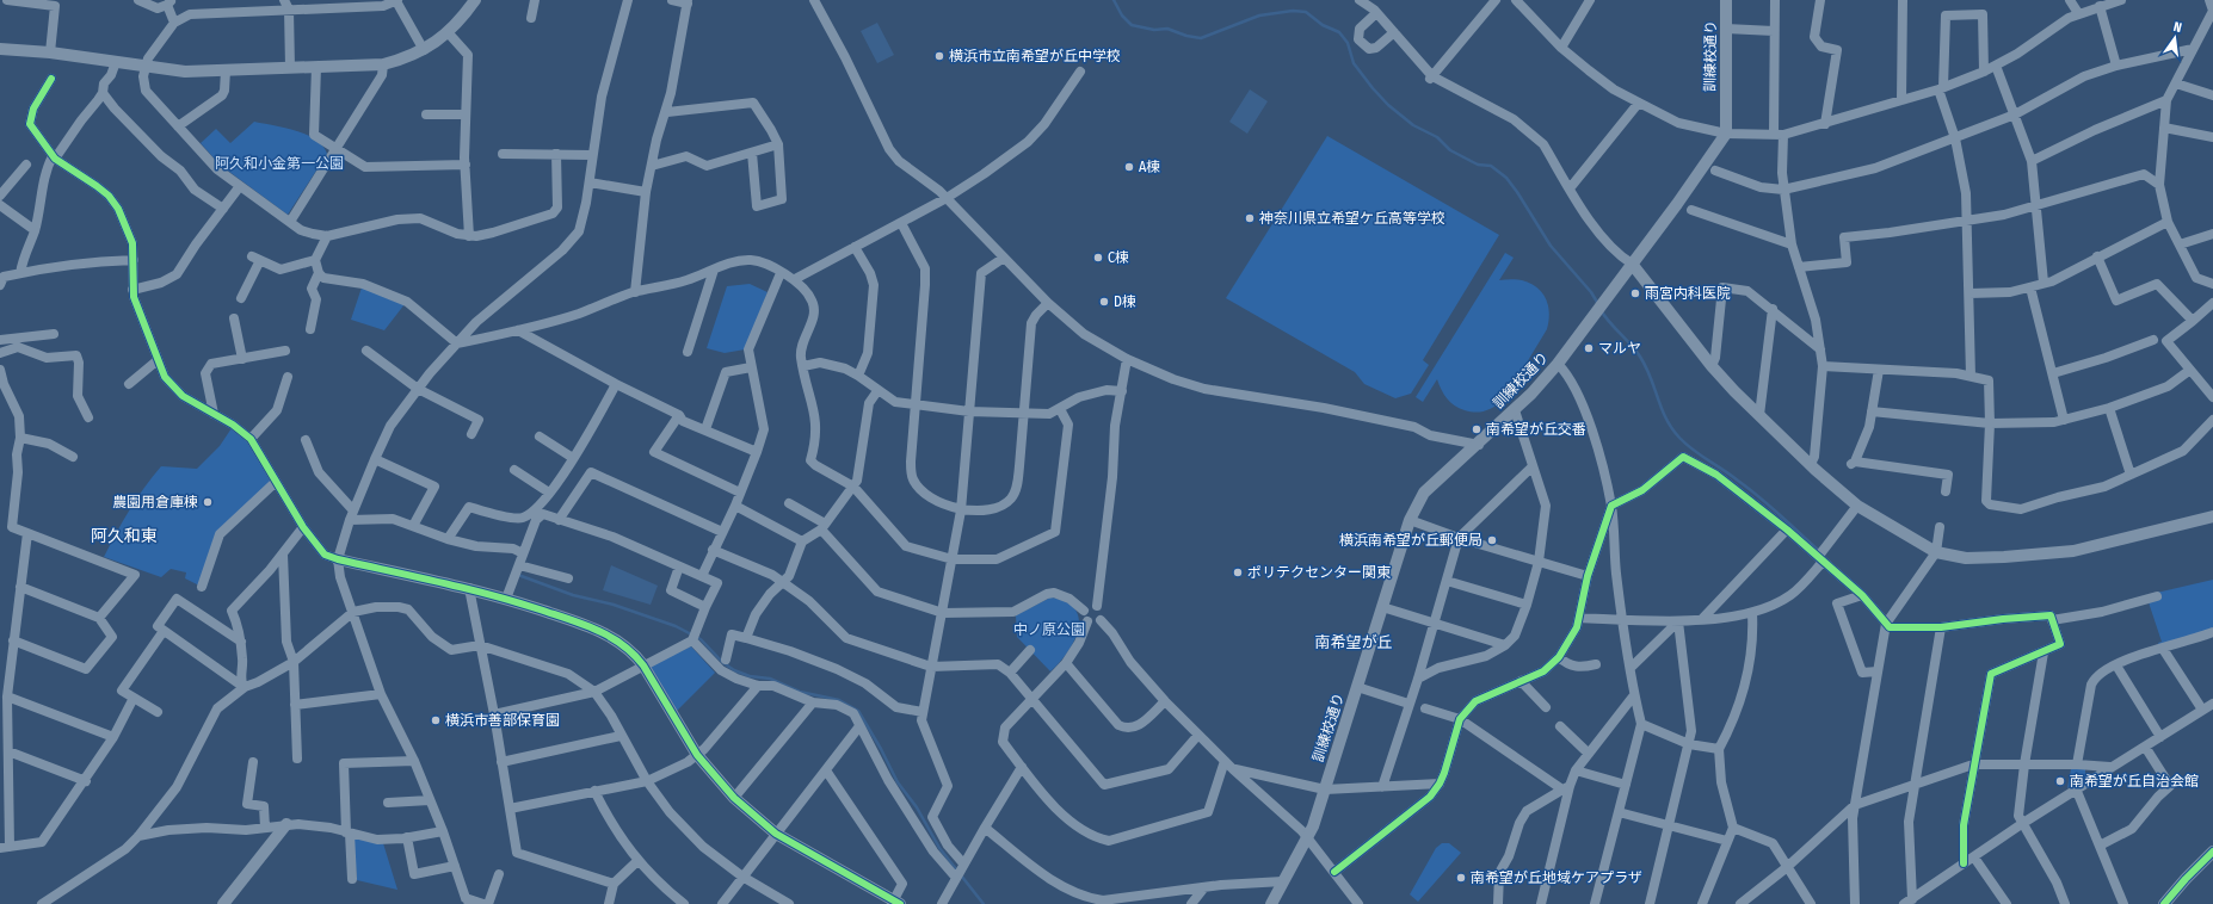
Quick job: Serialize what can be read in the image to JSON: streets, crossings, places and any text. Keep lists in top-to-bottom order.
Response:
{
  "streets": {
    "street": ["訓練校通り"]
  },
  "districts": ["阿久和東", "南希望が丘"],
  "parks": ["阿久和小金第一公園", "中ノ原公園"],
  "places": [
    "横浜市立南希望が丘中学校",
    "A棟",
    "神奈川県立希望ケ丘高等学校",
    "C棟",
    "雨宮内科医院",
    "D棟",
    "マルヤ",
    "南希望が丘交番",
    "農園用倉庫棟",
    "横浜南希望が丘郵便局",
    "ポリテクセンター関東",
    "横浜市善部保育園",
    "南希望が丘自治会館",
    "南希望が丘地域ケアプラザ"
  ],
  "north": "top"
}
